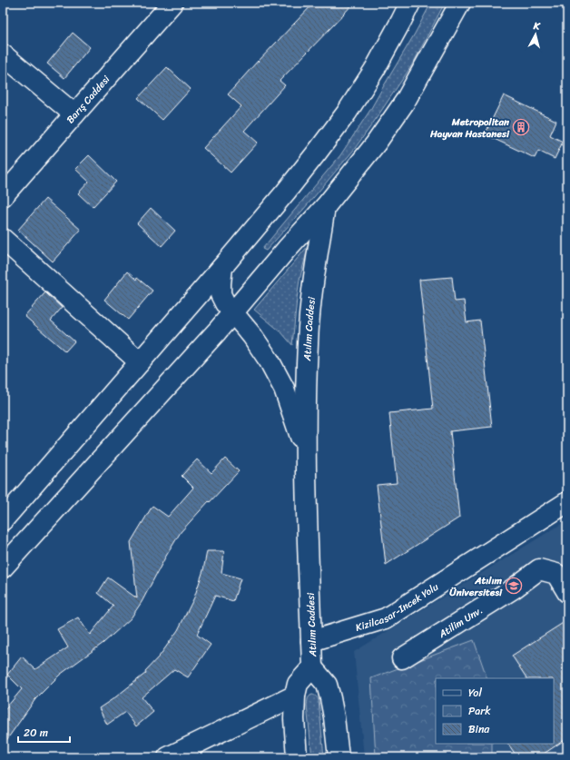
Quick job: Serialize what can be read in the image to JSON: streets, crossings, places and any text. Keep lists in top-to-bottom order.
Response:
{
  "streets": {
    "street": [
      "Barış Caddesi",
      "Atılım Caddesi",
      "Kizilcasar-Incek Yolu",
      "Atilim Unv."
    ]
  },
  "crossings": [
    ["Atılım Caddesi", "Kizilcasar-Incek Yolu"]
  ],
  "places": {
    "building": ["Metropolitan Hayvan Hastanesi"],
    "school or university": ["Atılım Üniversitesi"]
  },
  "legend": ["Yol", "Park", "Bina"],
  "scale_bar": "20 m",
  "north": "top"
}
